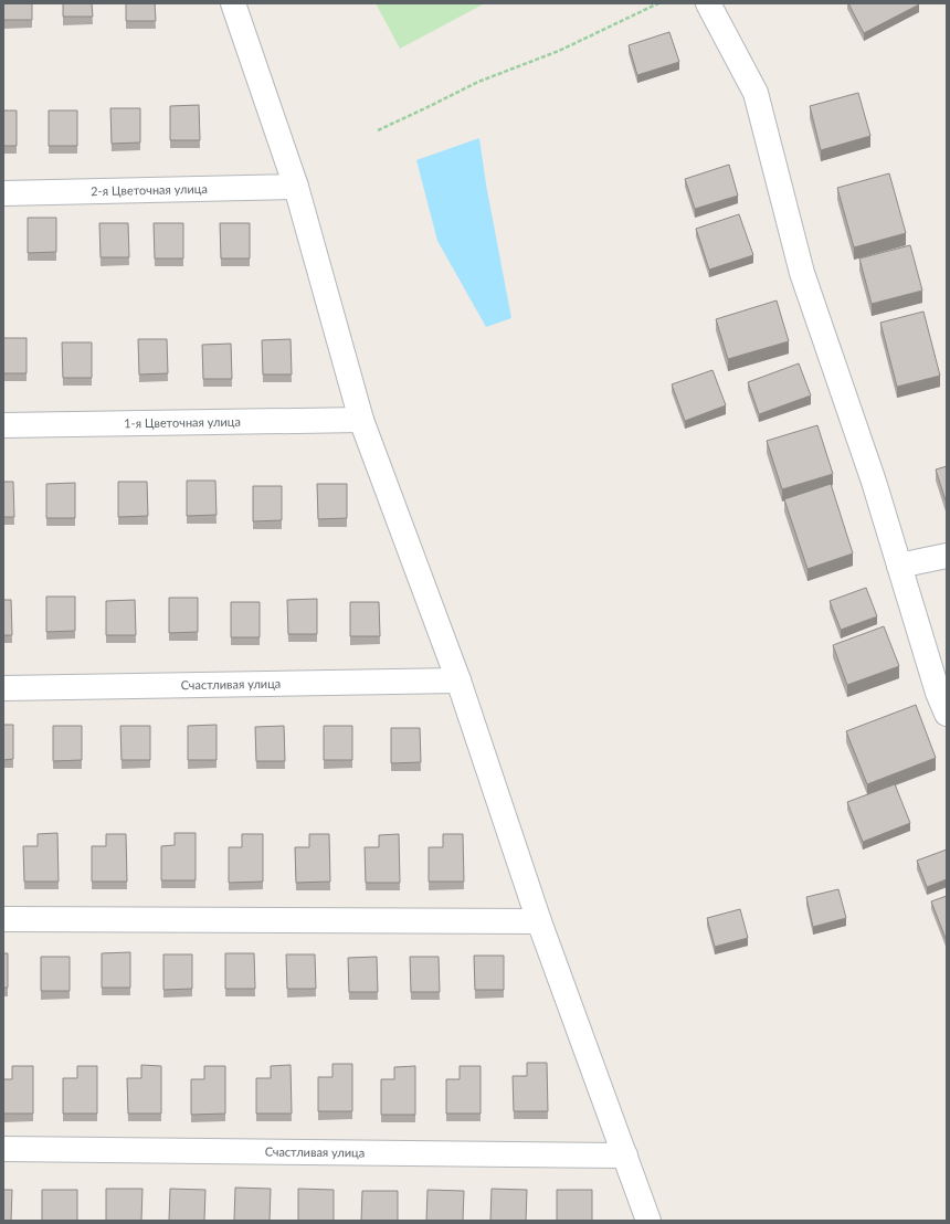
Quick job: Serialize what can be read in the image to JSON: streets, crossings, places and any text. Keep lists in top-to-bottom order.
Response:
{
  "streets": {
    "street": ["2-я Цветочная улица", "1-я Цветочная улица", "Счастливая улица"]
  }
}
